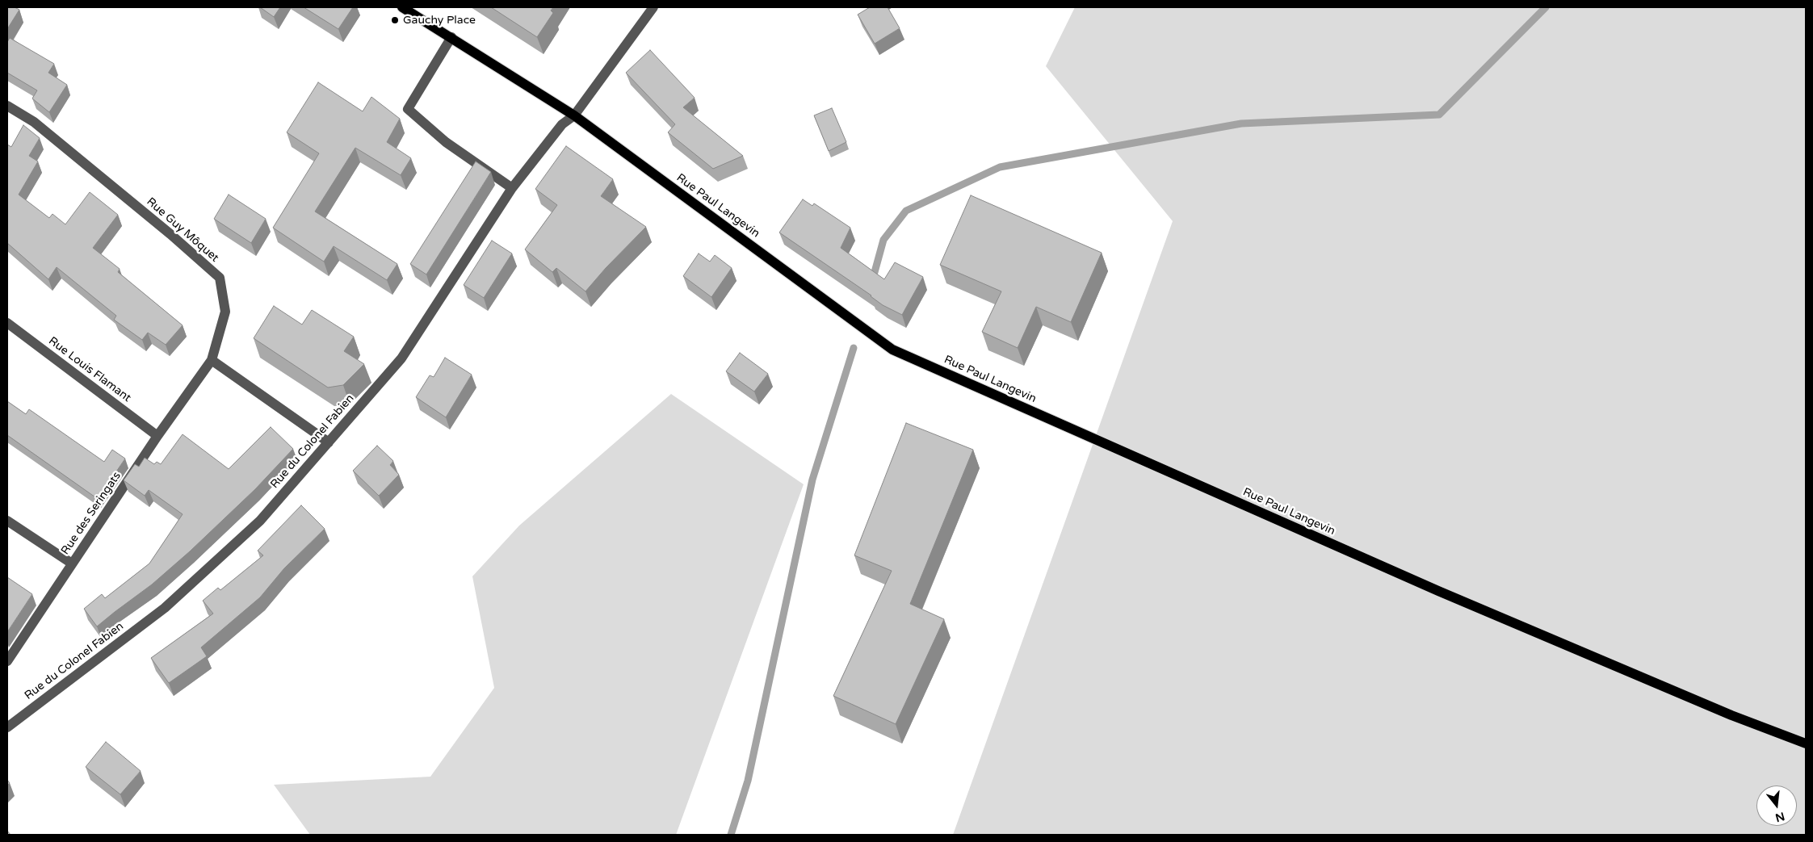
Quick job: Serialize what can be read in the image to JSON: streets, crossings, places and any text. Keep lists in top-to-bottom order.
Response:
{
  "streets": {
    "main road": ["Rue Paul Langevin"],
    "street": [
      "Rue Guy Môquet",
      "Rue Louis Flamant",
      "Rue du Colonel Fabien",
      "Rue des Seringats"
    ]
  },
  "crossings": [
    ["Rue Paul Langevin", "Rue du Colonel Fabien"],
    ["Rue Guy Môquet", "Rue des Seringats"],
    ["Rue Louis Flamant", "Rue des Seringats"]
  ],
  "places": ["Gauchy Place"],
  "north": "bottom"
}
